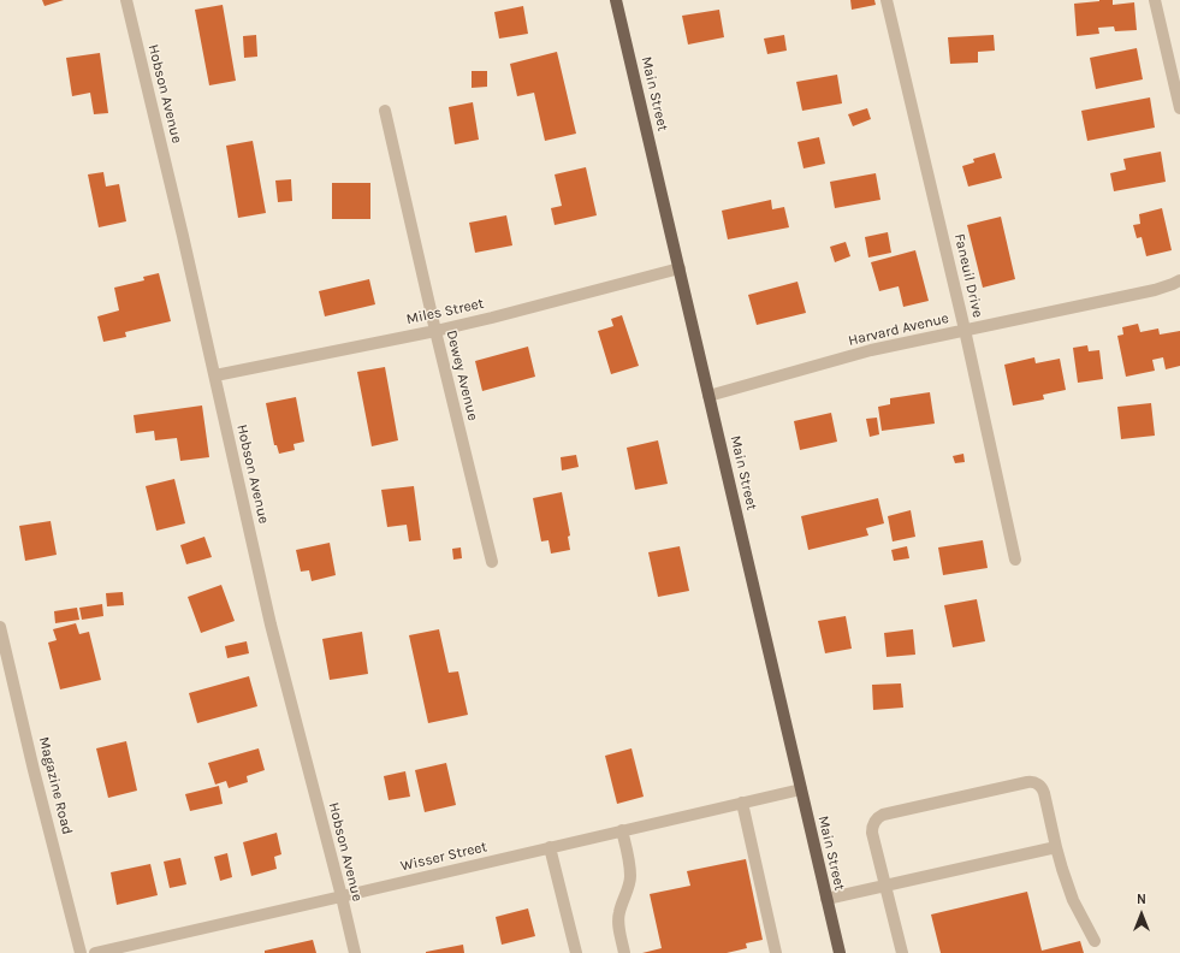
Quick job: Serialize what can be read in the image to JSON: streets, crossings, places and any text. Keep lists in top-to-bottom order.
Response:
{
  "streets": {
    "main road": ["Main Street"],
    "street": [
      "Hobson Avenue",
      "Faneuil Drive",
      "Miles Street",
      "Harvard Avenue",
      "Dewey Avenue",
      "Magazine Road",
      "Wisser Street"
    ]
  },
  "crossings": [
    ["Hobson Avenue", "Miles Street"],
    ["Hobson Avenue", "Wisser Street"],
    ["Main Street", "Miles Street"],
    ["Main Street", "Harvard Avenue"],
    ["Main Street", "Wisser Street"],
    ["Faneuil Drive", "Harvard Avenue"],
    ["Miles Street", "Dewey Avenue"]
  ],
  "north": "top"
}
